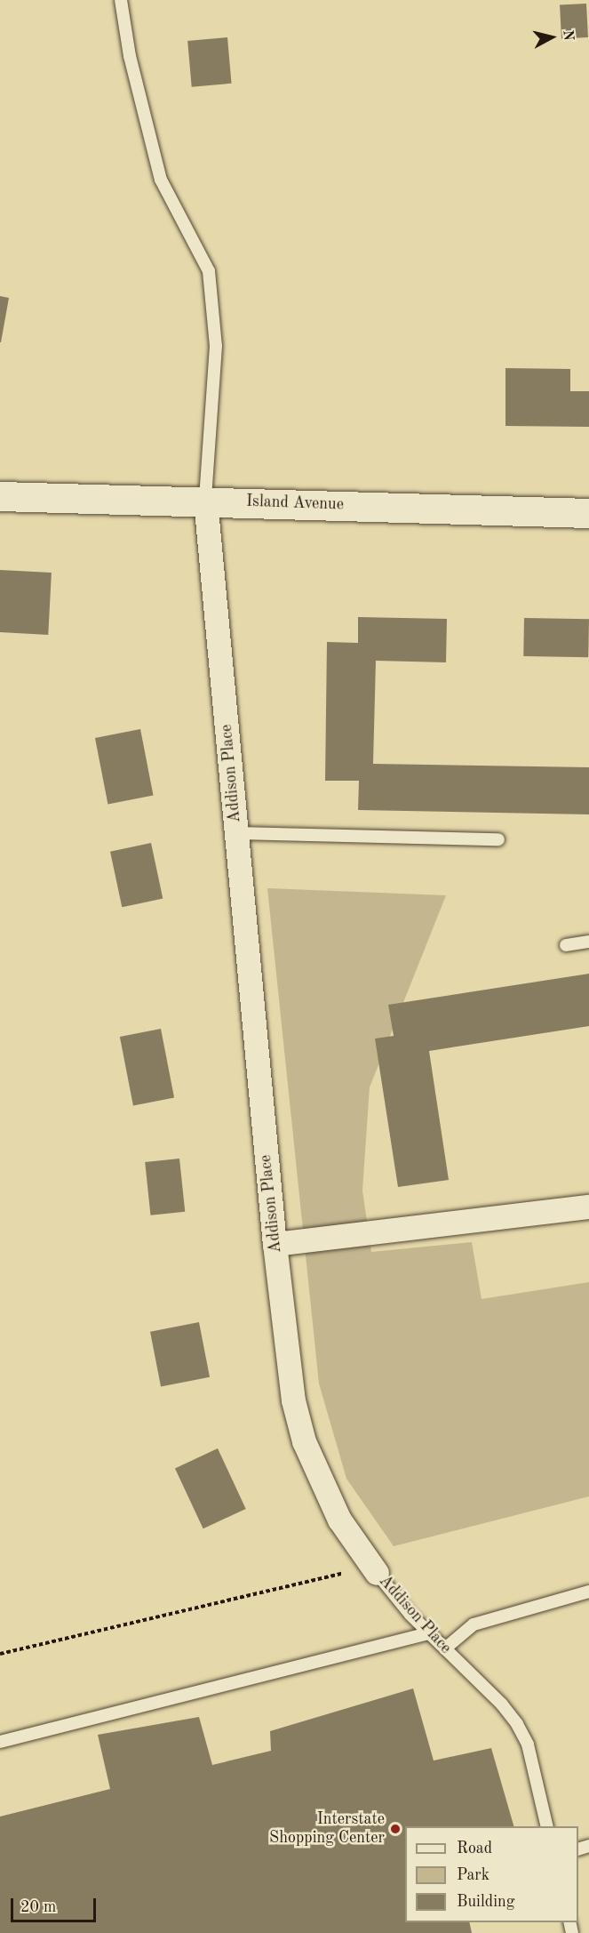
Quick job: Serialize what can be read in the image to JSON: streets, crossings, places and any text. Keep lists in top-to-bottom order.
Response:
{
  "streets": {
    "street": ["Island Avenue", "Addison Place"]
  },
  "crossings": [
    ["Island Avenue", "Addison Place"]
  ],
  "places": ["Interstate Shopping Center"],
  "legend": ["Road", "Park", "Building"],
  "scale_bar": "20 m",
  "north": "right"
}
